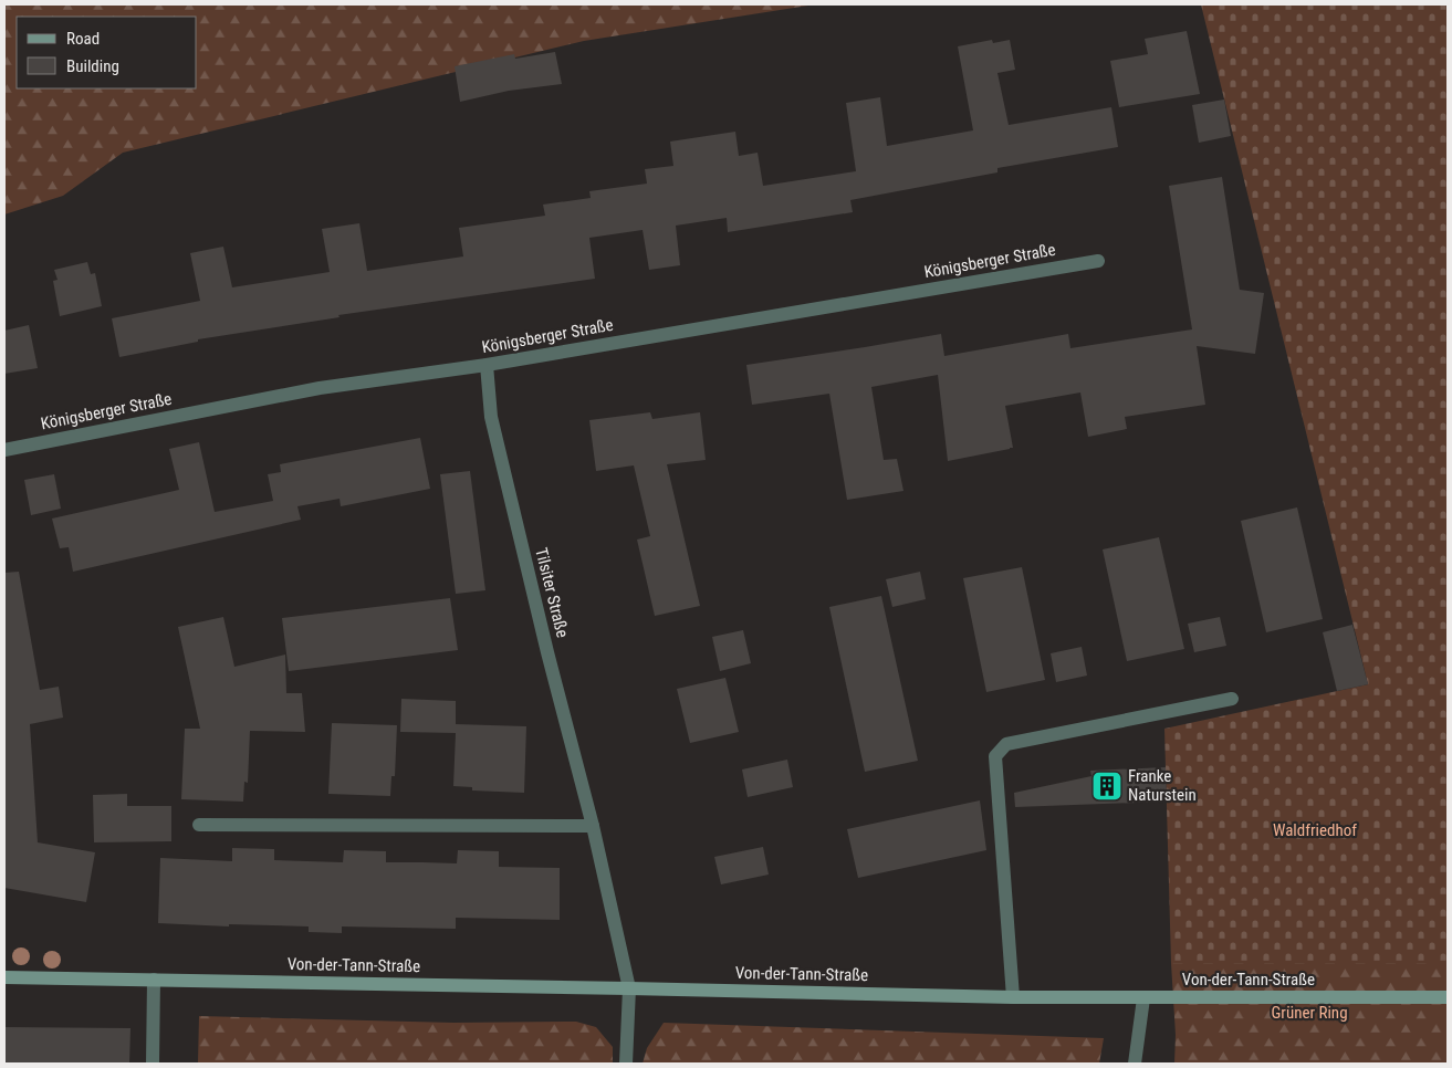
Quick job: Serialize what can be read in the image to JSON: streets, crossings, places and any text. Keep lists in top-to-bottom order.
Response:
{
  "streets": {
    "street": ["Königsberger Straße", "Tilsiter Straße", "Von-der-Tann-Straße"]
  },
  "crossings": [
    ["Königsberger Straße", "Tilsiter Straße"],
    ["Tilsiter Straße", "Von-der-Tann-Straße"]
  ],
  "parks": ["Waldfriedhof", "Grüner Ring"],
  "places": {
    "building": ["Franke Naturstein"]
  },
  "legend": ["Road", "Building"]
}
